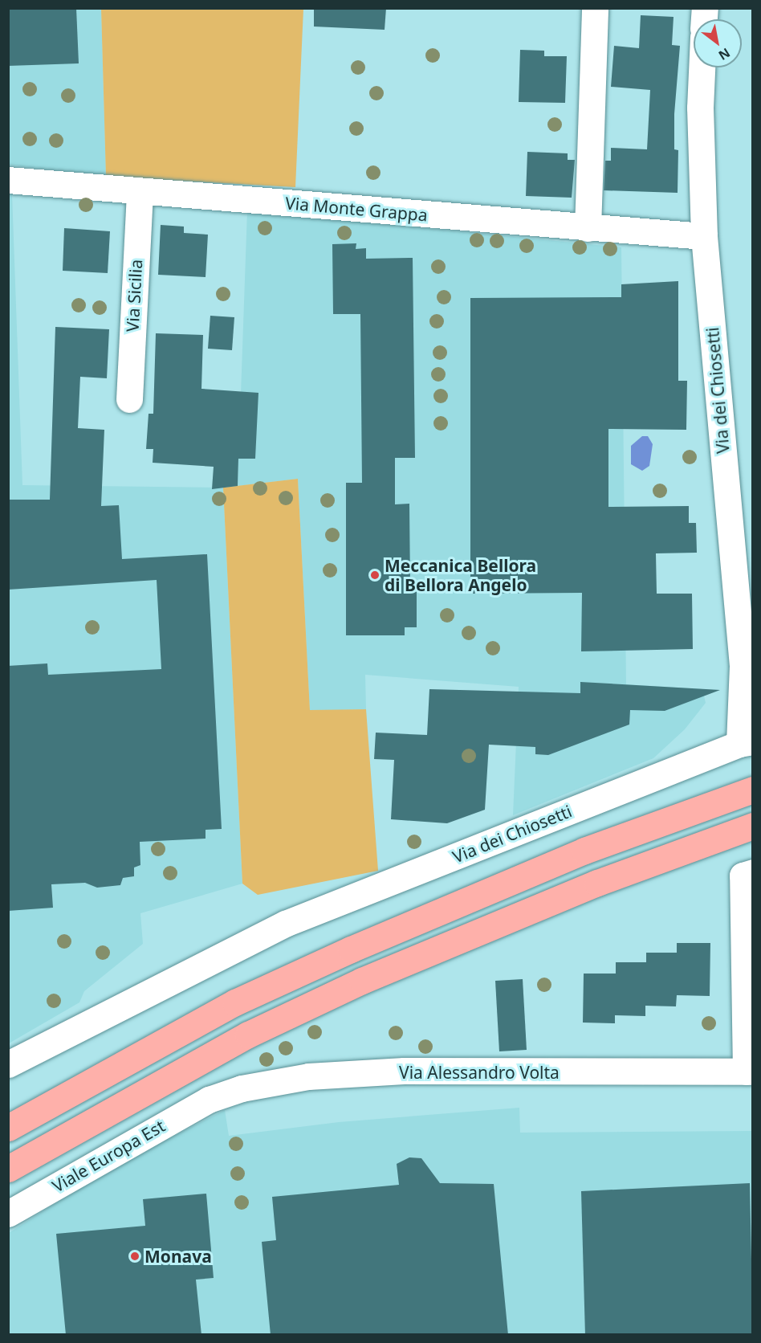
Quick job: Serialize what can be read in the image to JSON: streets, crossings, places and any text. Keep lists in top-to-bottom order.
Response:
{
  "streets": {
    "street": [
      "Via Monte Grappa",
      "Via Sicilia",
      "Via dei Chiosetti",
      "Via Alessandro Volta",
      "Viale Europa Est"
    ]
  },
  "crossings": [
    ["Via Monte Grappa", "Via Sicilia"],
    ["Via Monte Grappa", "Via dei Chiosetti"],
    ["Via Alessandro Volta", "Viale Europa Est"]
  ],
  "places": ["Meccanica Bellora di Bellora Angelo", "Monava"],
  "north": "bottom right"
}
